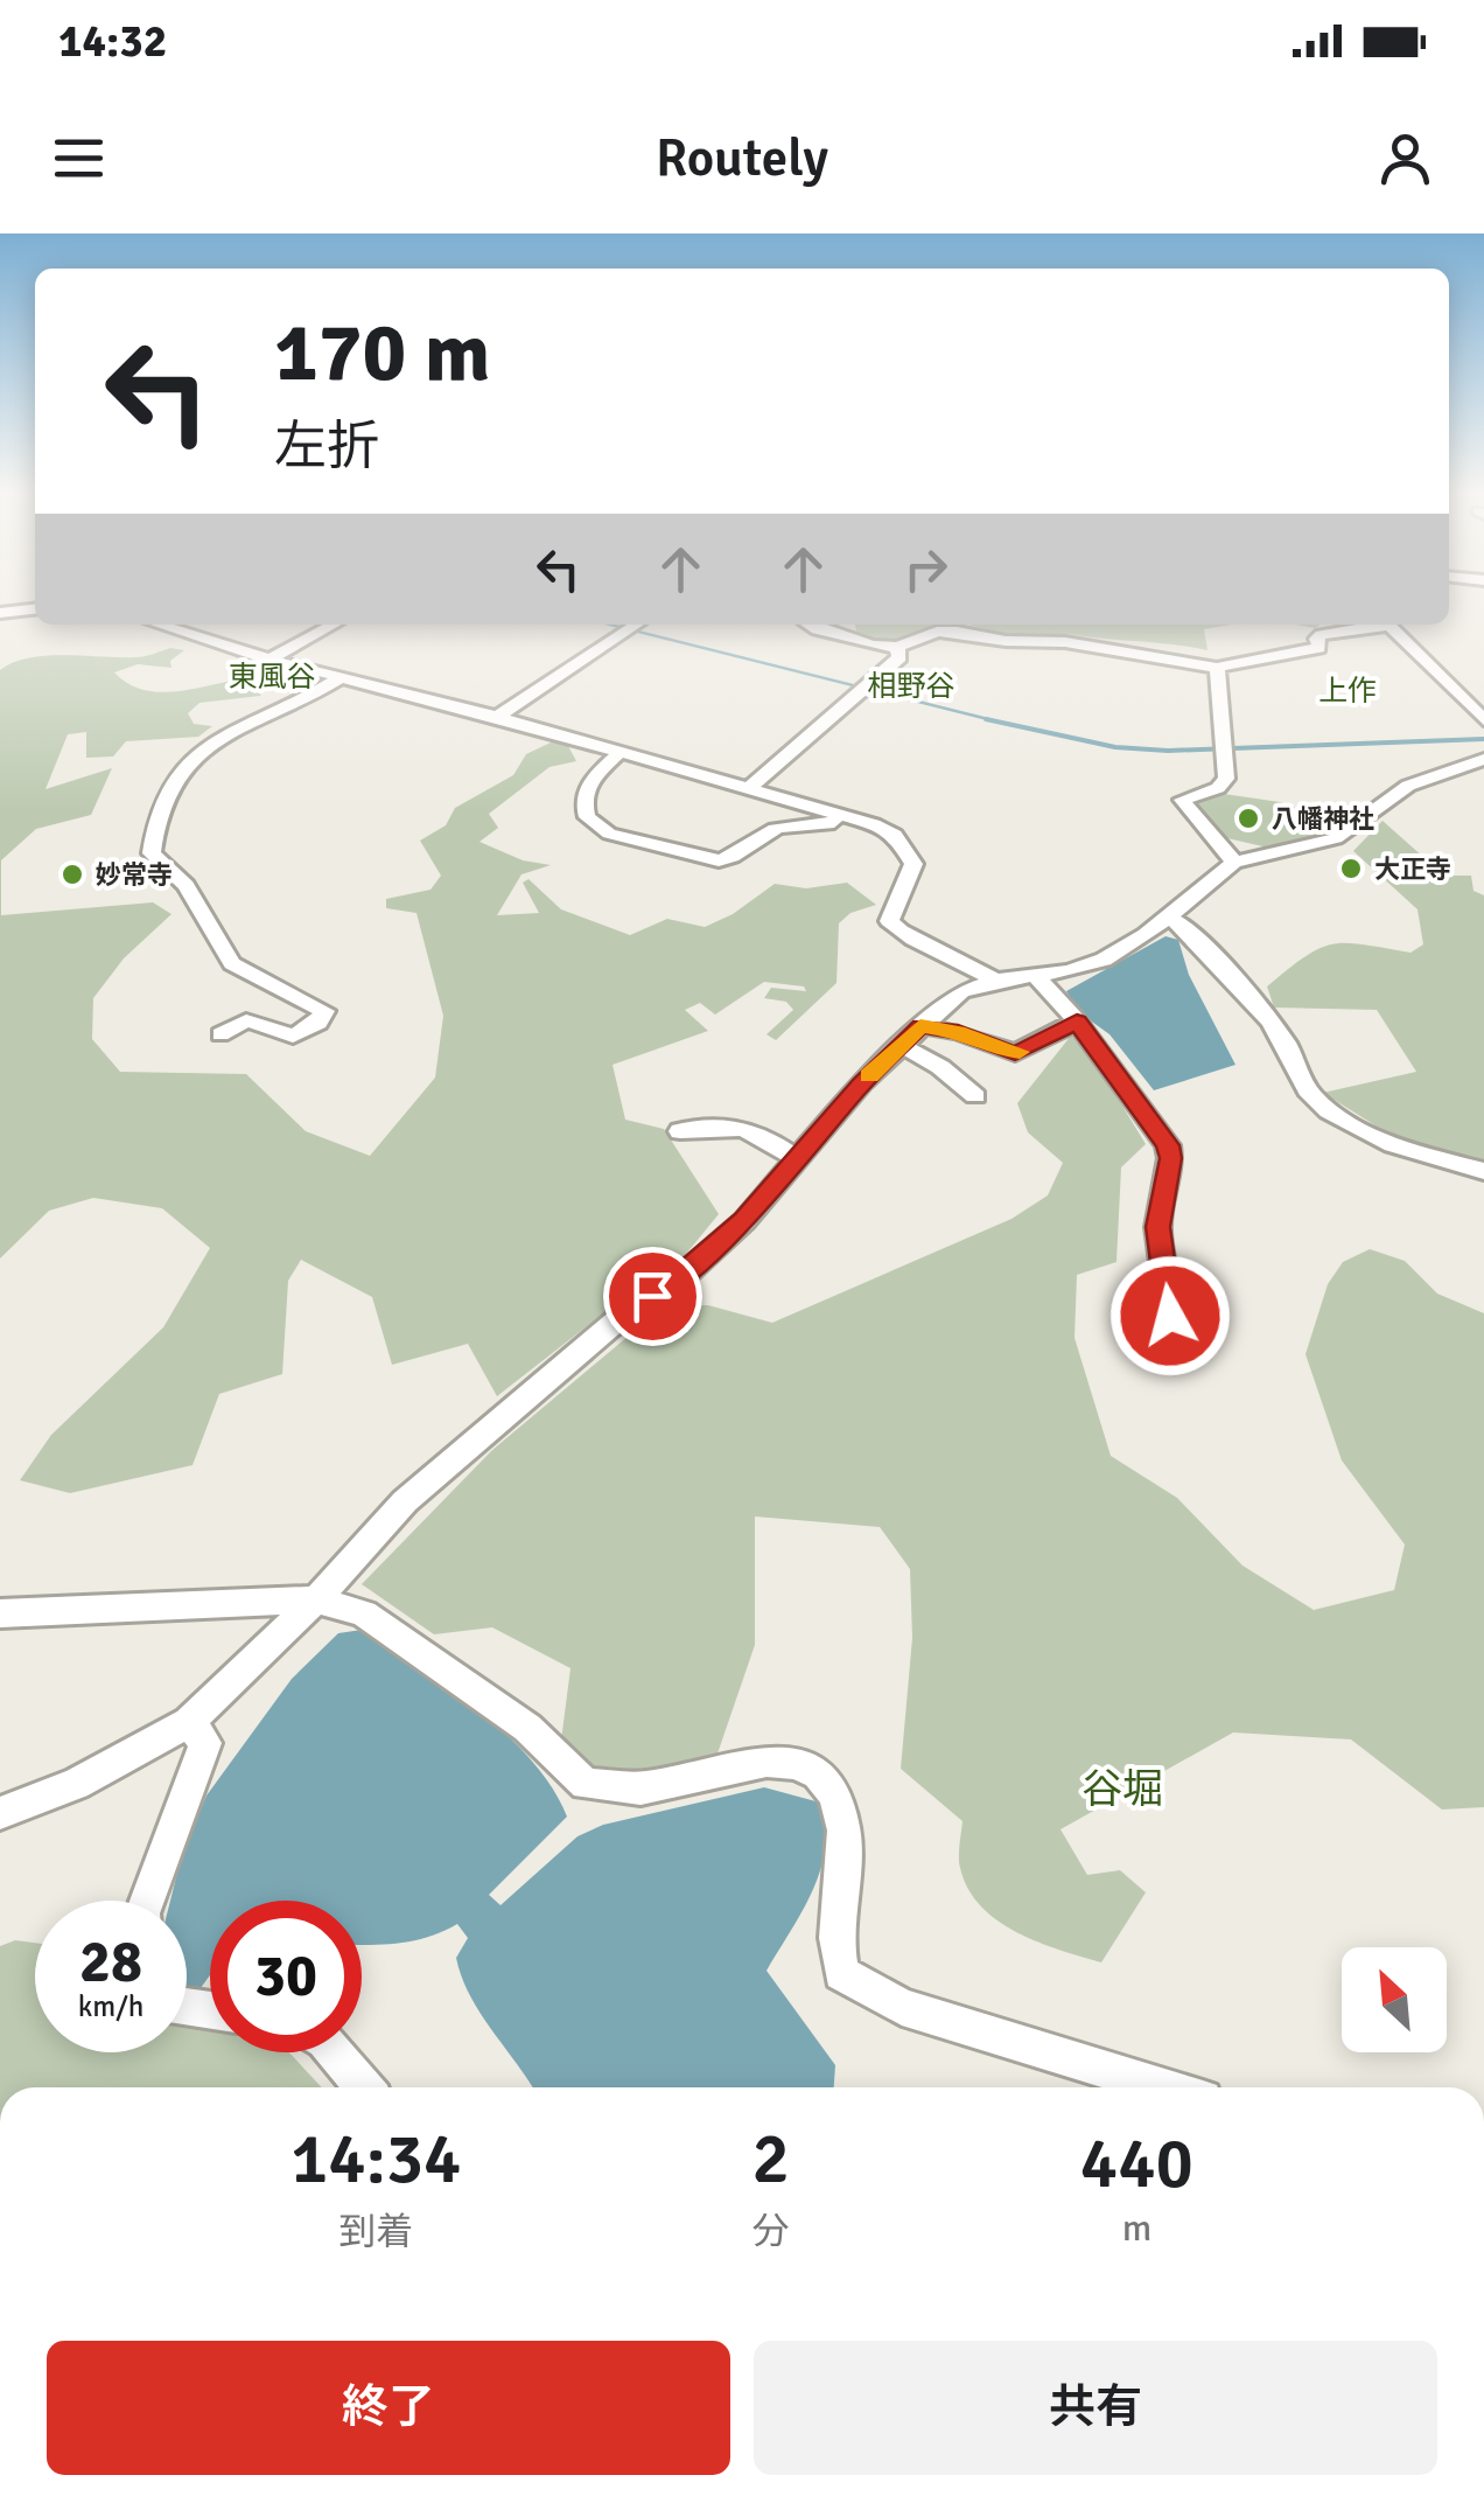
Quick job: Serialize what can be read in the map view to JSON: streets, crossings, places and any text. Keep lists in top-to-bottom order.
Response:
{
  "districts": [
    "東風谷",
    "相野谷",
    "上作",
    "谷堀"
  ],
  "places": ["八幡神社", "大正寺", "妙常寺"],
  "north": "top left",
  "page": {
    "status": "14:32",
    "header": "Routely",
    "turn": ["170 m", "左折"],
    "speed": "28 km/h",
    "limit": "30",
    "eta": [
      "14:34",
      "到着",
      "2",
      "分",
      "440",
      "m"
    ],
    "buttons": ["終了", "共有"]
  }
}
